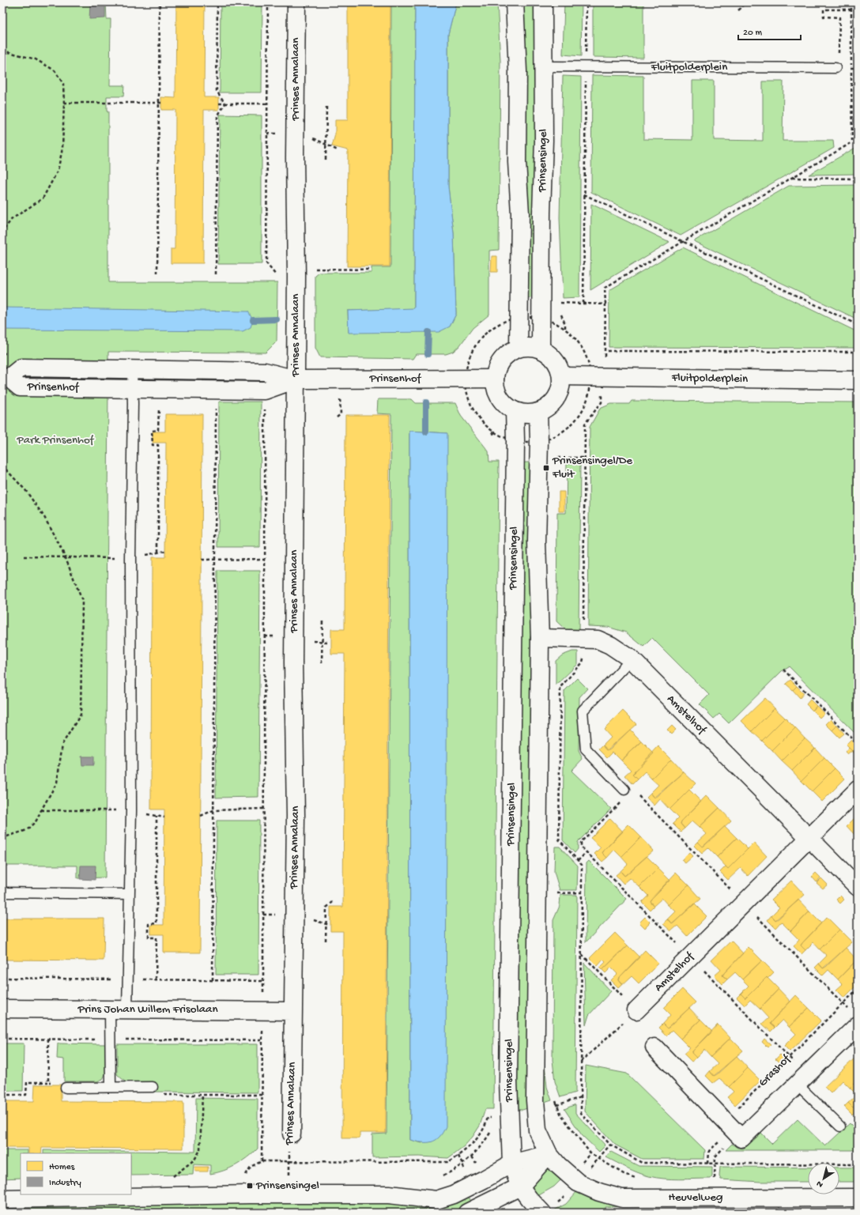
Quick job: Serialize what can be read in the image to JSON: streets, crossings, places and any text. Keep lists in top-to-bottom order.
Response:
{
  "streets": {
    "street": [
      "Fluitpolderplein",
      "Prinses Annalaan",
      "Prinsensingel",
      "Prinsenhof",
      "Amstelhof",
      "Prins Johan Willem Frisolaan",
      "Heuvelweg"
    ],
    "path": ["Grashof"]
  },
  "crossings": [
    ["Fluitpolderplein", "Prinsensingel"],
    ["Fluitpolderplein", "Prinsenhof"],
    ["Prinses Annalaan", "Prinsenhof"],
    ["Prinses Annalaan", "Prins Johan Willem Frisolaan"],
    ["Prinsensingel", "Prinsenhof"],
    ["Prinsensingel", "Amstelhof"],
    ["Prinsensingel", "Heuvelweg"]
  ],
  "parks": ["Park Prinsenhof"],
  "places": {
    "transit": ["Prinsensingel/De Fluit", "Prinsensingel"]
  },
  "legend": ["Homes", "Industry"],
  "scale_bar": "20 m",
  "north": "bottom left"
}
